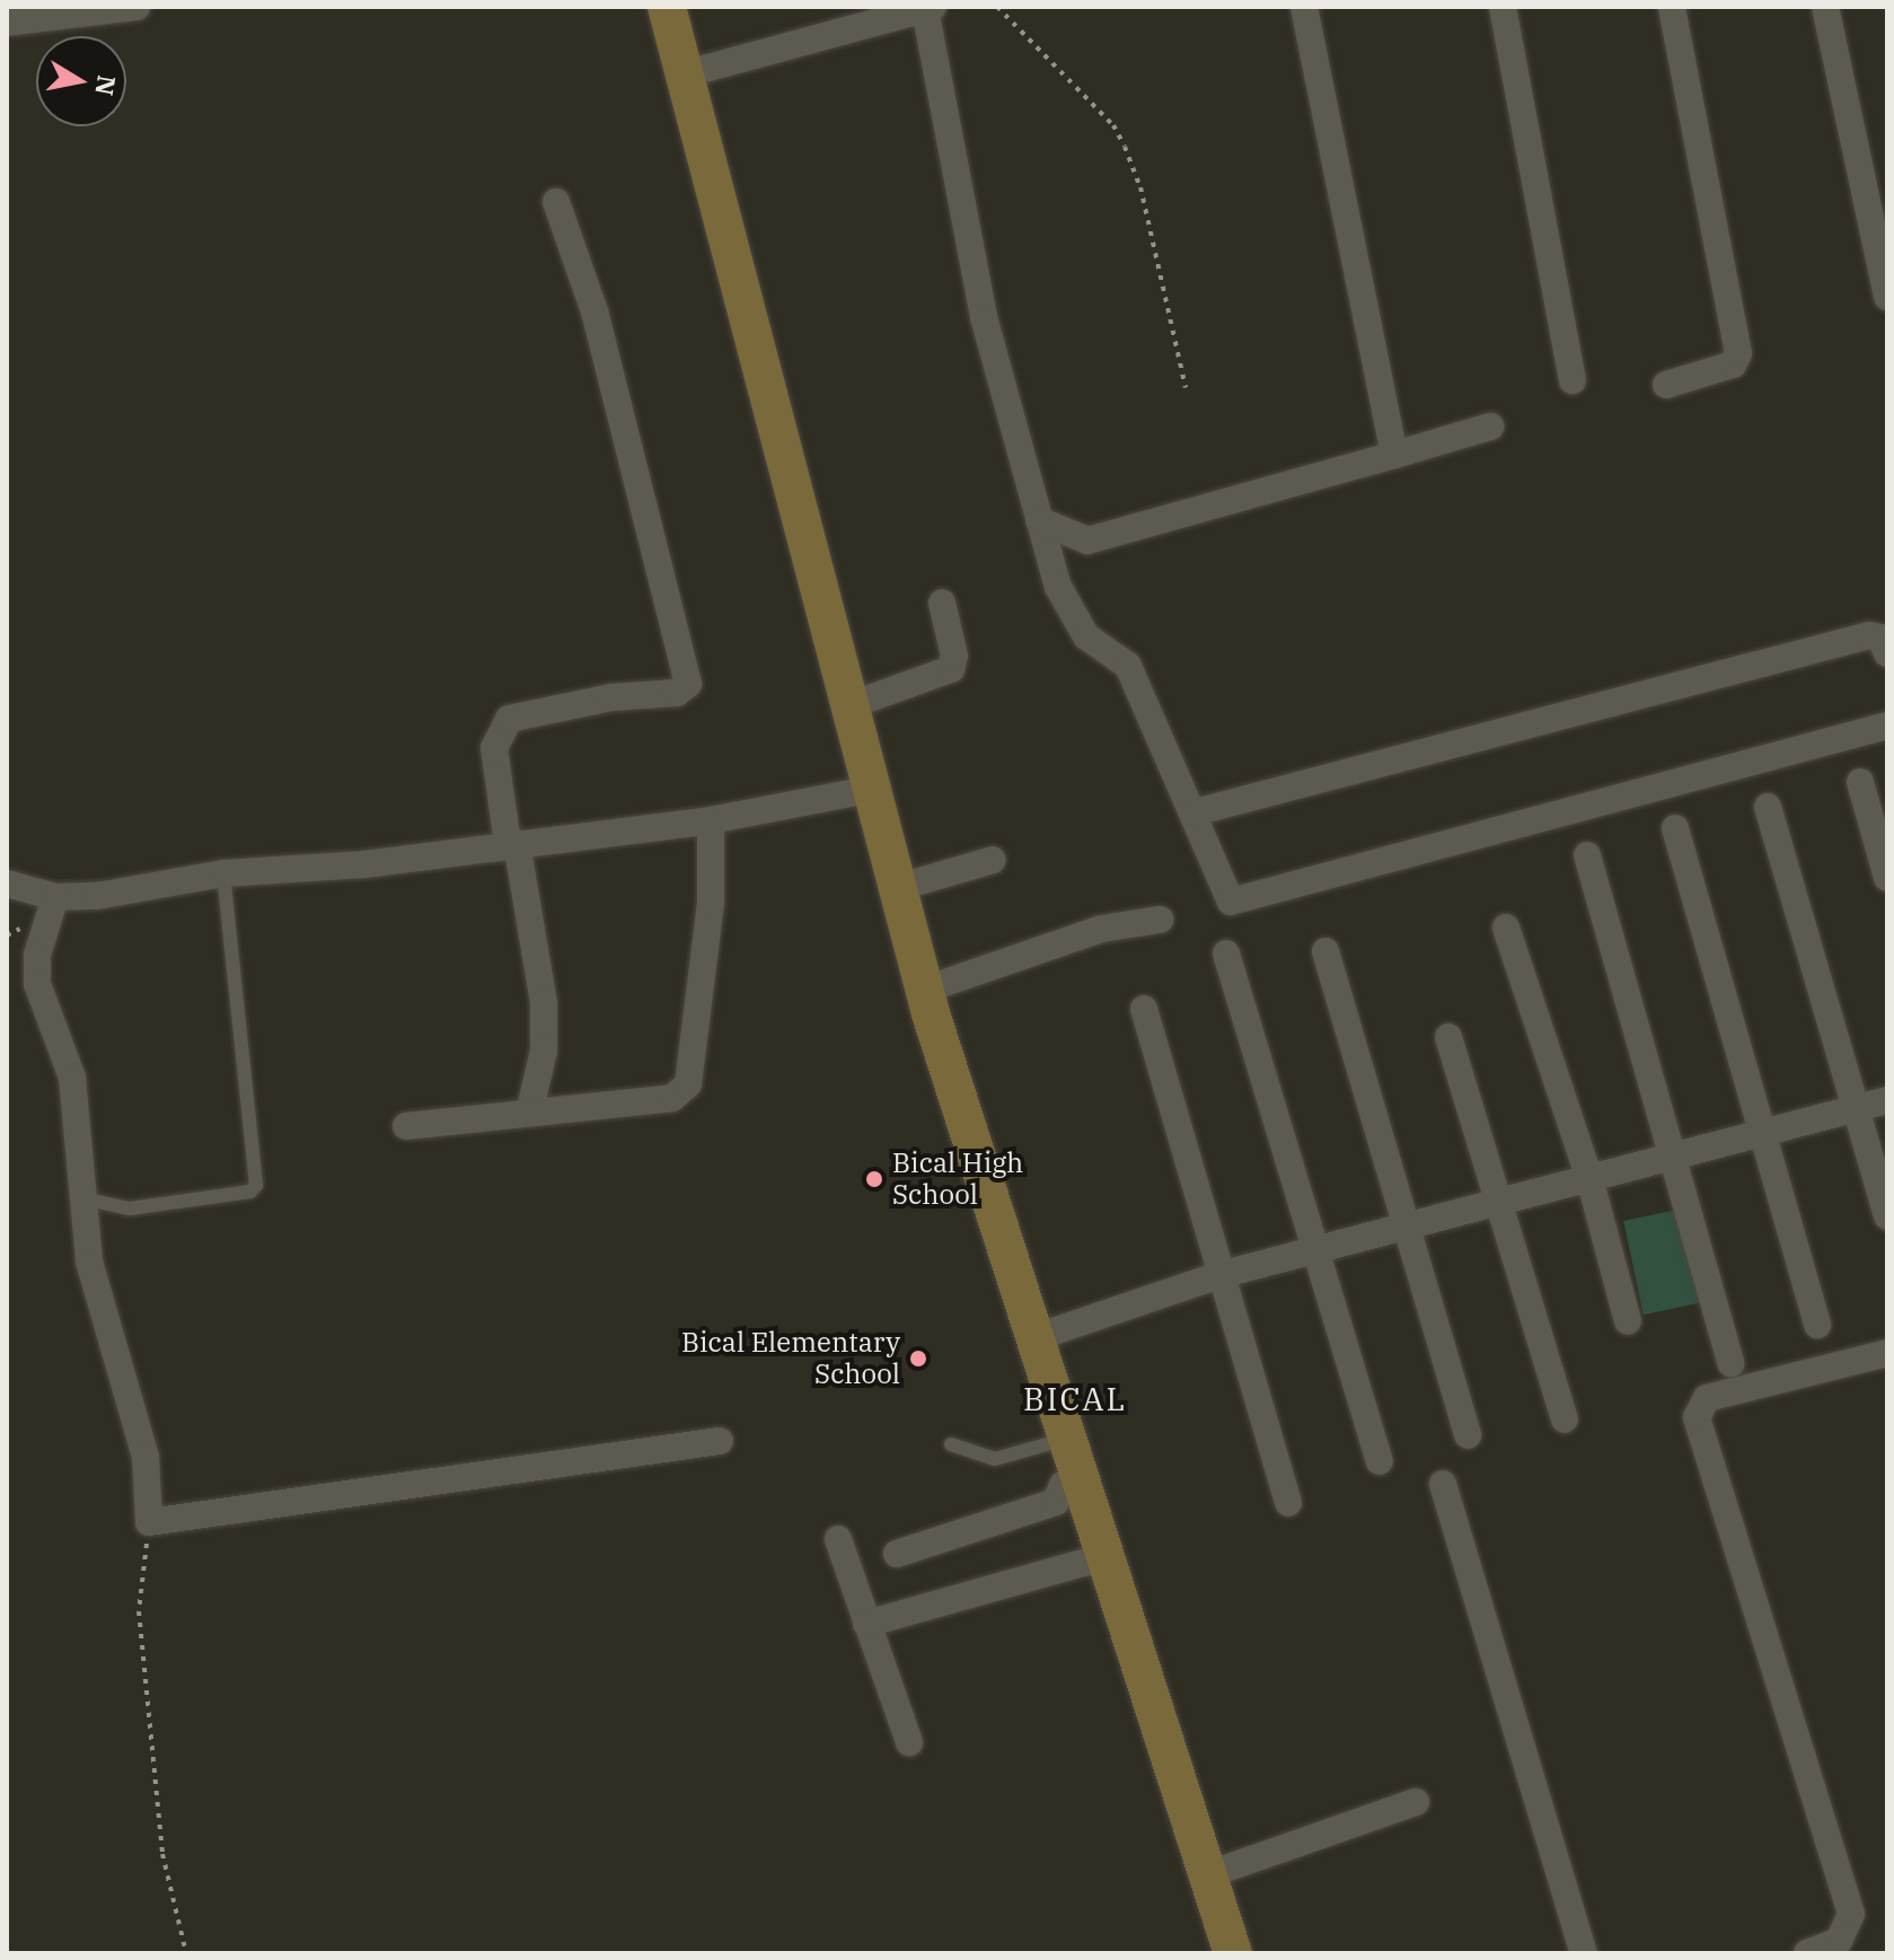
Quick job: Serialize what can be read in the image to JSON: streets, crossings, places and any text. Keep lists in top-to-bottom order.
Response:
{
  "districts": ["BICAL"],
  "places": ["Bical High School", "Bical Elementary School"],
  "north": "right"
}
